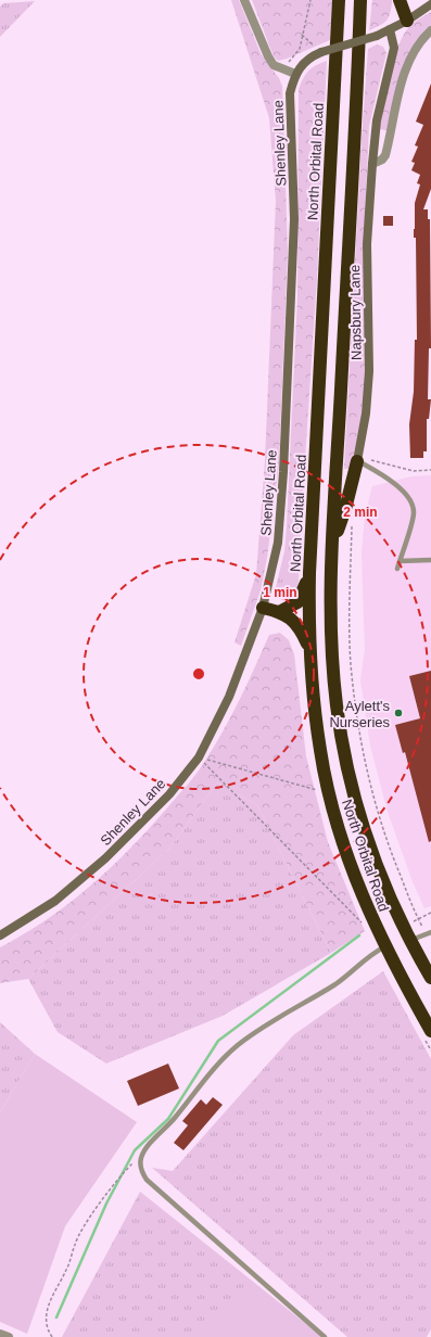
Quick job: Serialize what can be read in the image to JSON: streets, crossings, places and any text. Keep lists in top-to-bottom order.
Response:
{
  "streets": {
    "highway": ["North Orbital Road"],
    "main road": ["Shenley Lane", "Napsbury Lane"]
  },
  "crossings": [
    ["Shenley Lane", "Napsbury Lane"]
  ],
  "places": ["Aylett's Nurseries"],
  "rings": ["2 min", "1 min"]
}
